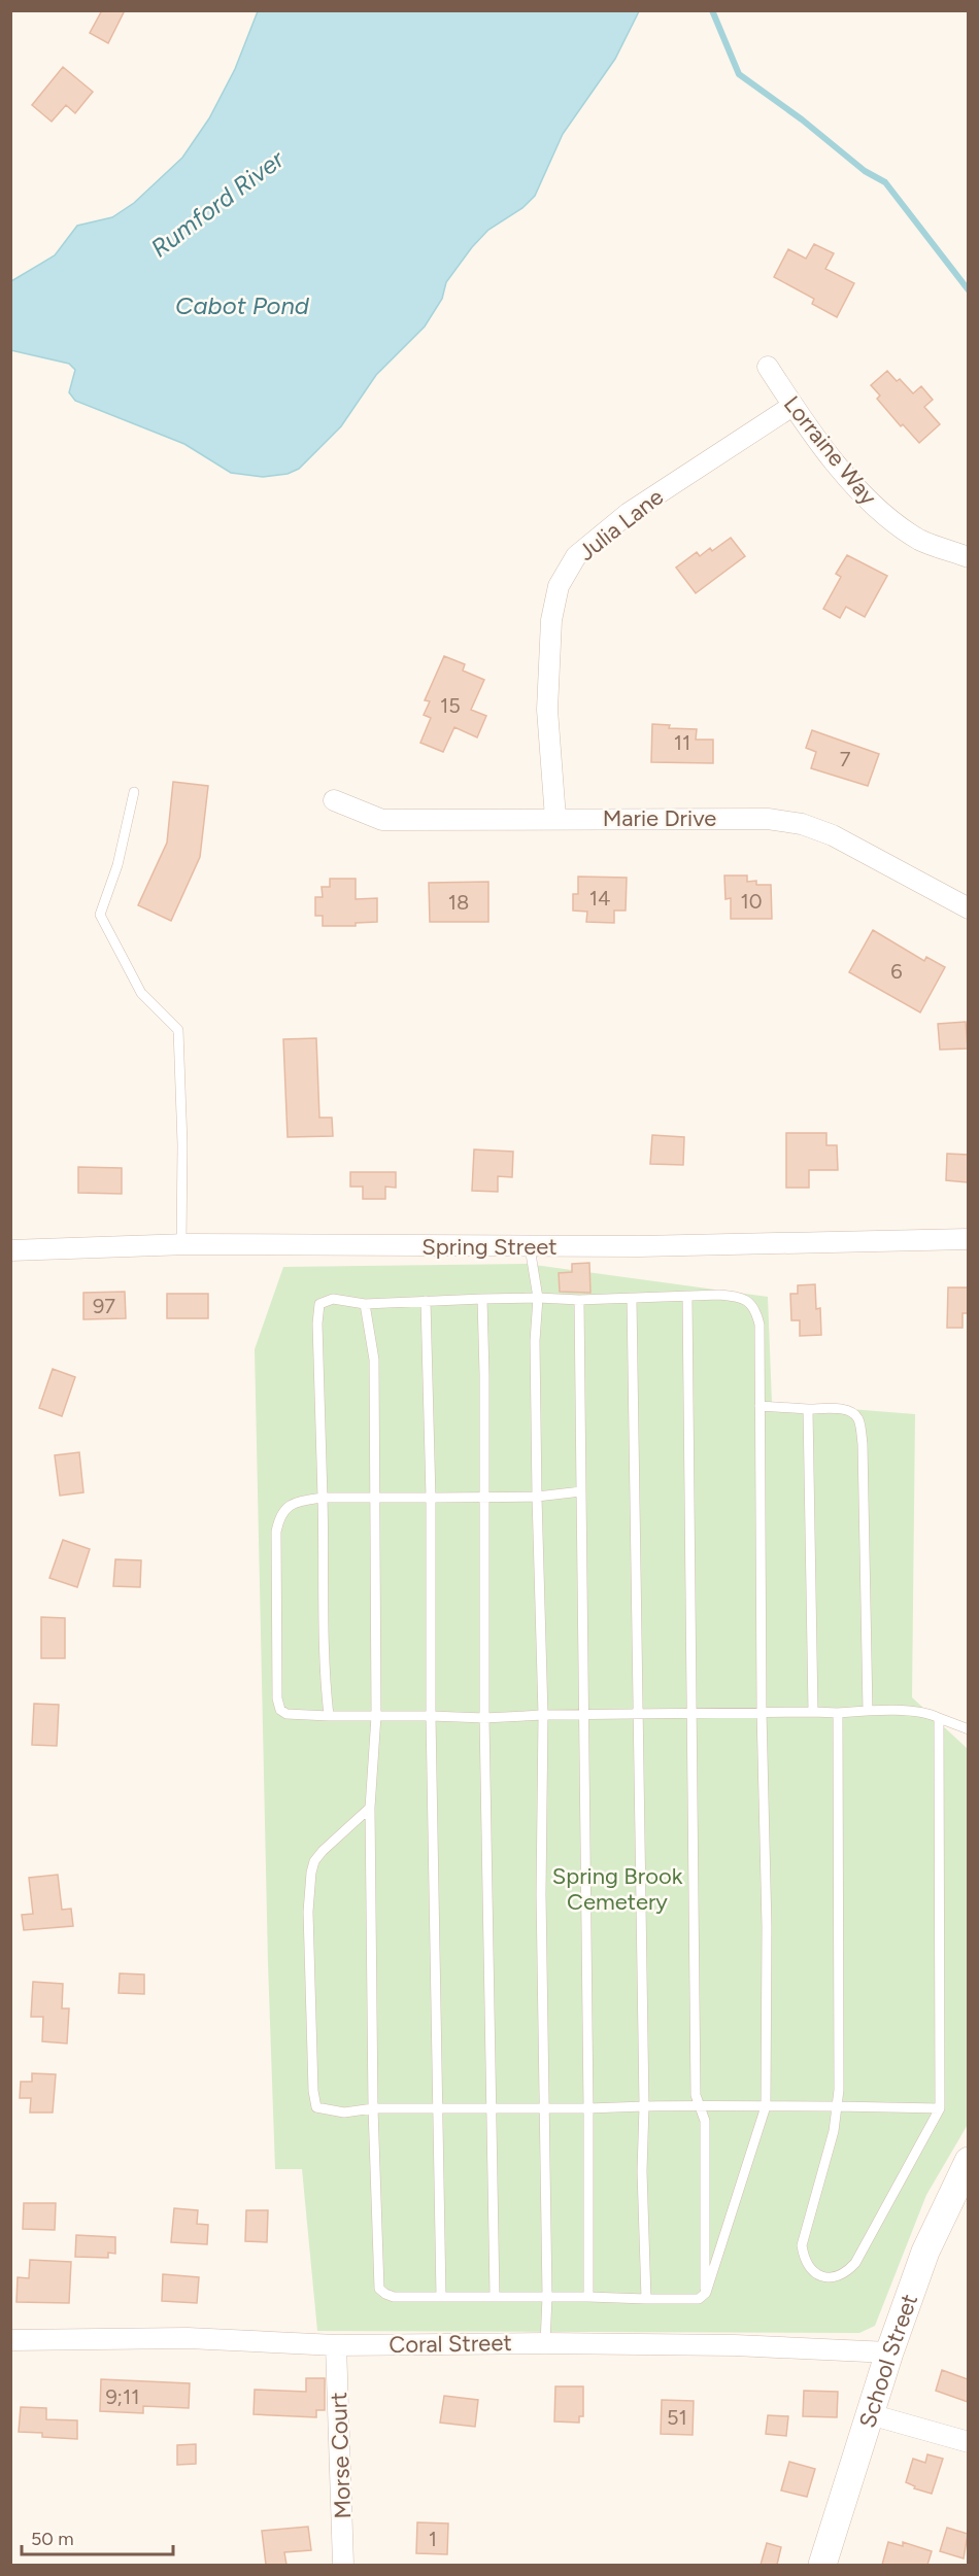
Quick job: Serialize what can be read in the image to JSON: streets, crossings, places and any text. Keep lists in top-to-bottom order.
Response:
{
  "streets": {
    "main road": ["School Street"],
    "street": [
      "Lorraine Way",
      "Julia Lane",
      "Marie Drive",
      "Spring Street",
      "Coral Street",
      "Morse Court"
    ]
  },
  "crossings": [
    ["Lorraine Way", "Julia Lane"],
    ["Julia Lane", "Marie Drive"],
    ["Coral Street", "School Street"],
    ["Coral Street", "Morse Court"]
  ],
  "water": ["Rumford River", "Cabot Pond"],
  "parks": ["Spring Brook Cemetery"],
  "house_numbers": [
    "15",
    "11",
    "7",
    "14",
    "10",
    "18",
    "6",
    "97",
    "9;11",
    "51",
    "1"
  ],
  "scale_bar": "50 m"
}
